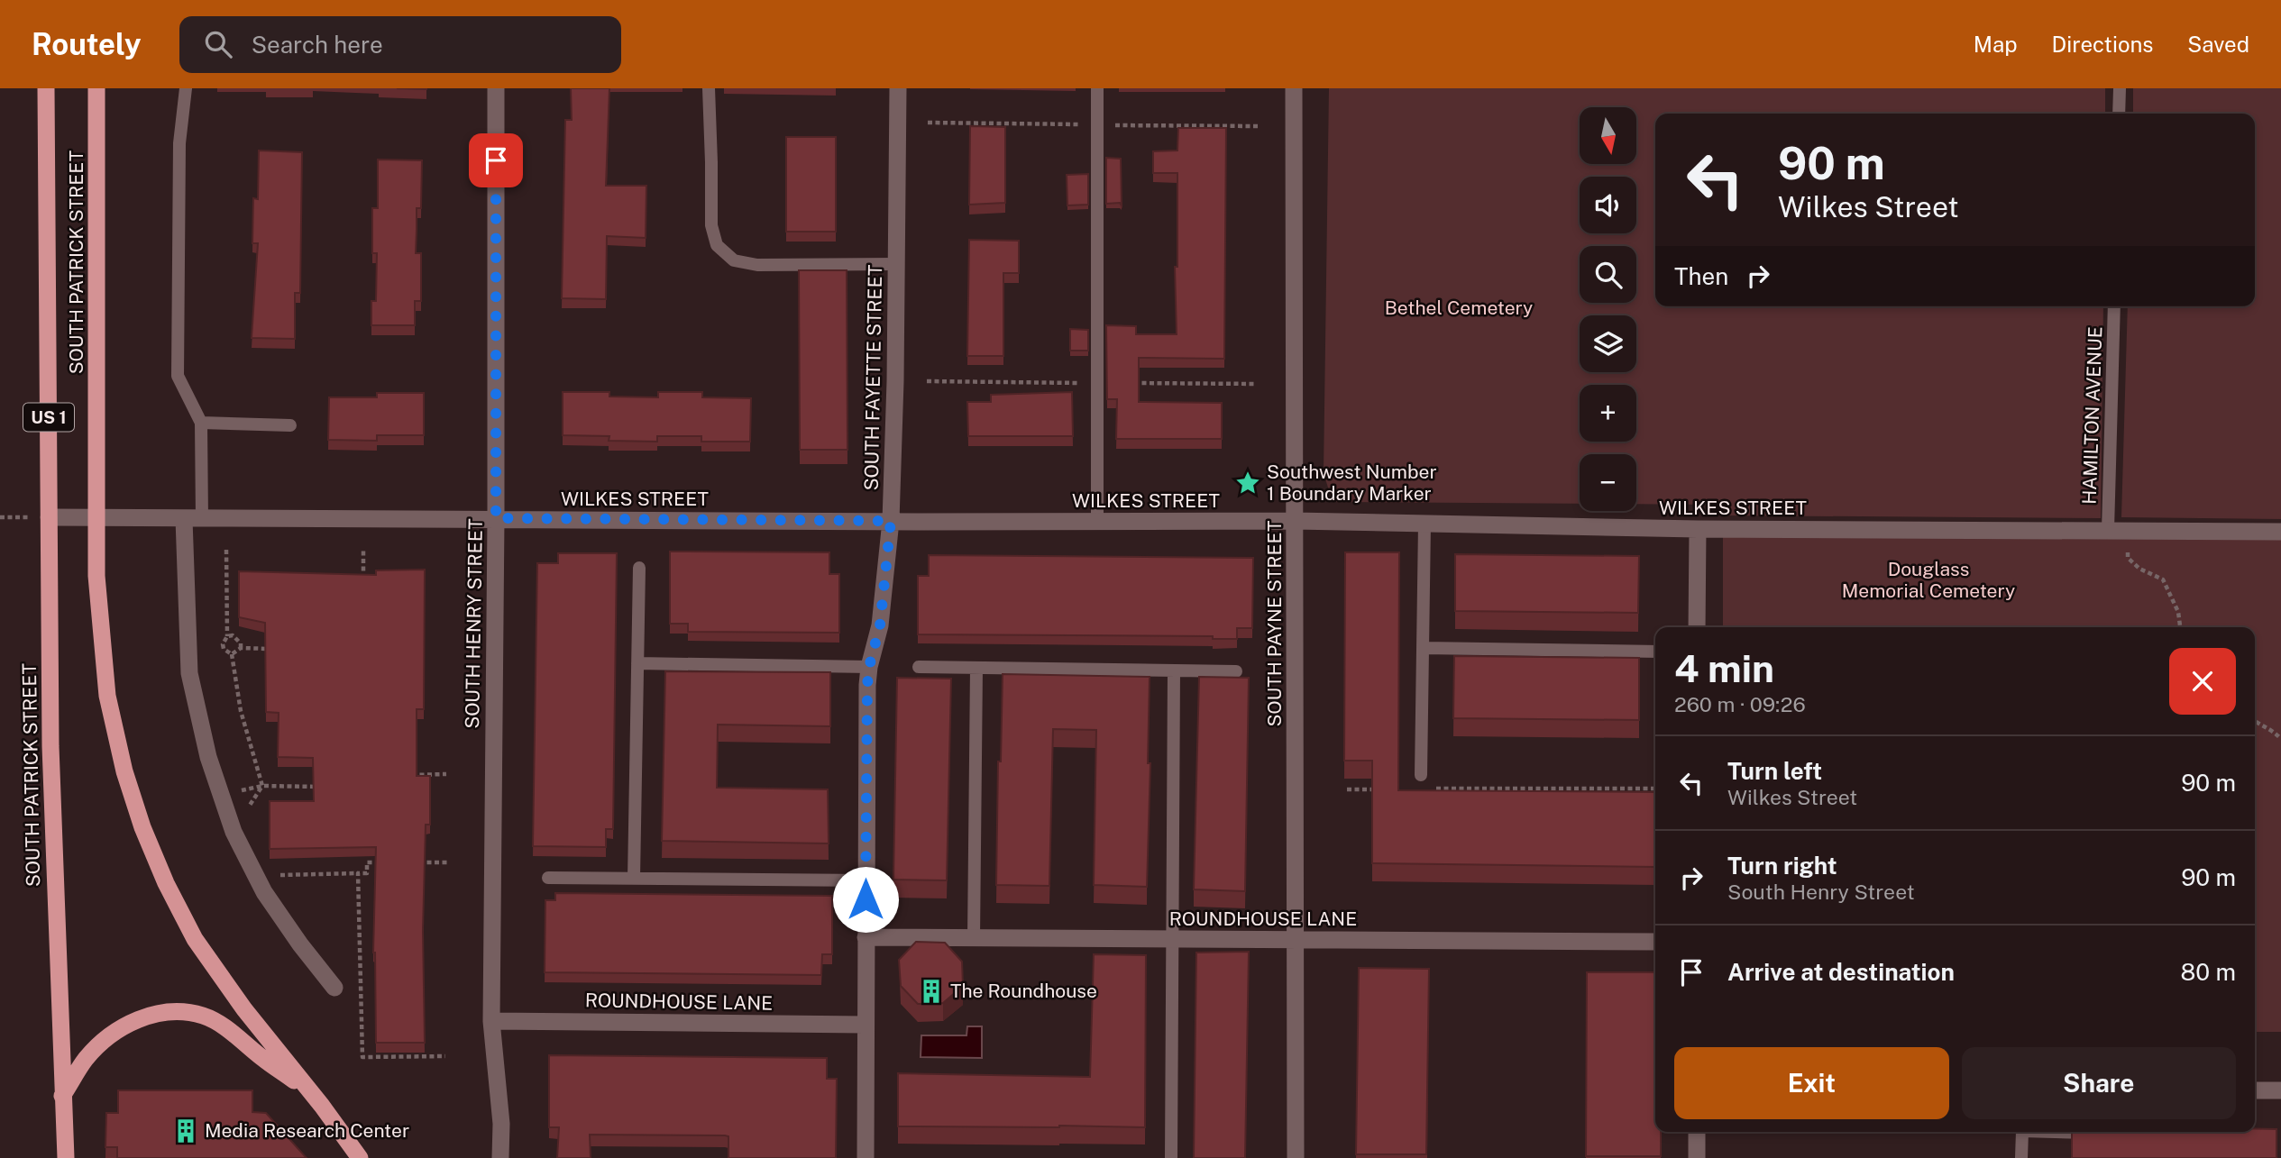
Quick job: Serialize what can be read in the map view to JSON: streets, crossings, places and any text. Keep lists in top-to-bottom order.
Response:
{
  "streets": {
    "highway": ["SOUTH PATRICK STREET", "US 1"],
    "street": [
      "SOUTH FAYETTE STREET",
      "WILKES STREET",
      "SOUTH HENRY STREET",
      "SOUTH PAYNE STREET",
      "ROUNDHOUSE LANE"
    ],
    "lane": ["HAMILTON AVENUE"]
  },
  "crossings": [
    ["SOUTH PATRICK STREET", "WILKES STREET"],
    ["SOUTH FAYETTE STREET", "WILKES STREET"],
    ["SOUTH FAYETTE STREET", "ROUNDHOUSE LANE"],
    ["HAMILTON AVENUE", "WILKES STREET"],
    ["WILKES STREET", "SOUTH HENRY STREET"],
    ["WILKES STREET", "SOUTH PAYNE STREET"],
    ["SOUTH HENRY STREET", "ROUNDHOUSE LANE"],
    ["SOUTH PAYNE STREET", "ROUNDHOUSE LANE"]
  ],
  "parks": ["Bethel Cemetery", "Douglass Memorial Cemetery"],
  "places": {
    "place": ["Southwest Number 1 Boundary Marker"],
    "building": ["The Roundhouse", "Media Research Center"]
  },
  "north": "bottom",
  "page": {
    "header": "Routely",
    "search": "Search here",
    "nav": ["Map", "Directions", "Saved"],
    "map_buttons": ["+", "−"],
    "turn": ["90 m", "Wilkes Street"],
    "then": "Then",
    "heading": ["4 min", "260 m · 09:26"],
    "list": [
      {
        "name": "Turn left",
        "note": "Wilkes Street",
        "value": "90 m"
      },
      {
        "name": "Turn right",
        "note": "South Henry Street",
        "value": "90 m"
      },
      {
        "name": "Arrive at destination",
        "value": "80 m"
      }
    ],
    "buttons": ["Exit", "Share"]
  }
}
